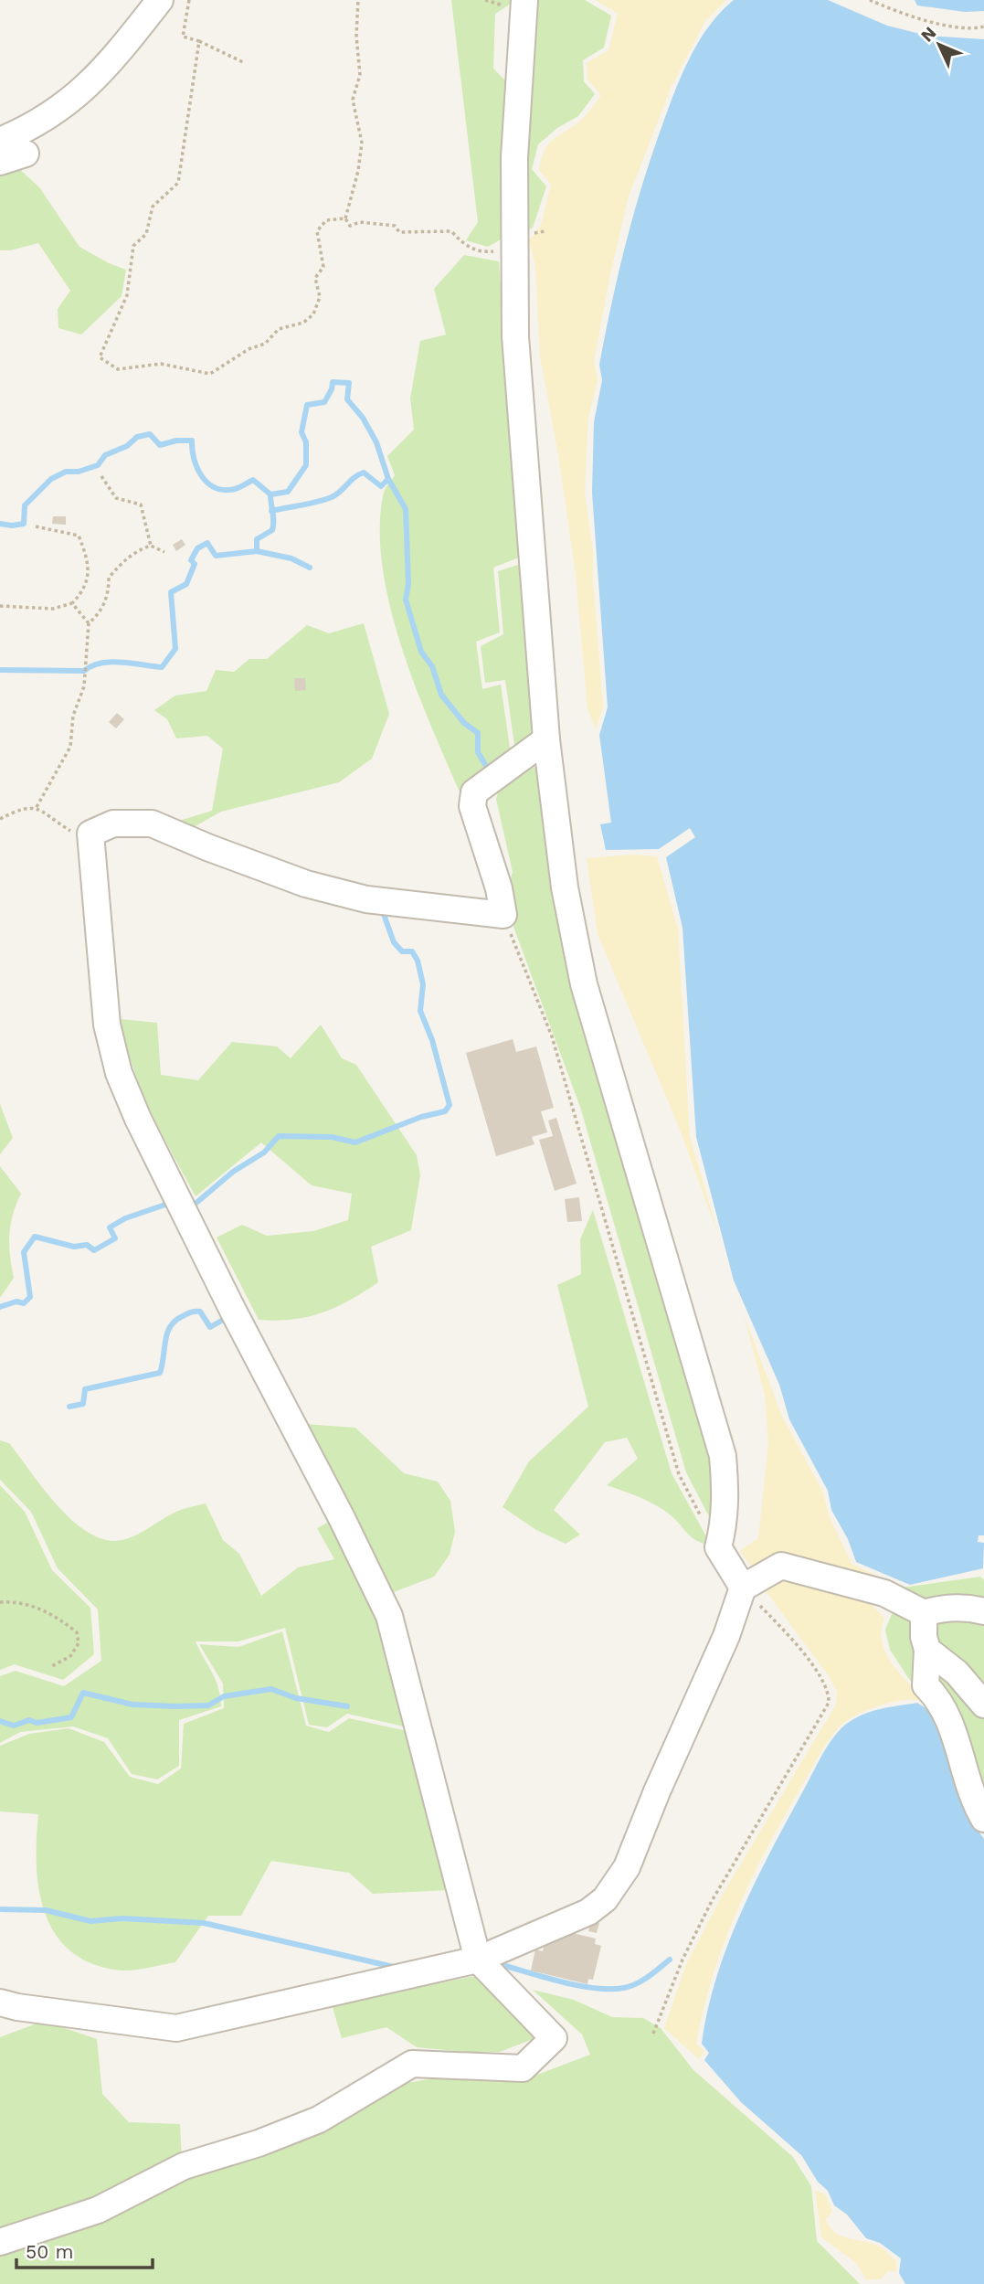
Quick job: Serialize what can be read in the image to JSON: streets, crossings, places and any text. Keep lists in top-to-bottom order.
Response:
{
  "scale_bar": "50 m",
  "north": "top left"
}
